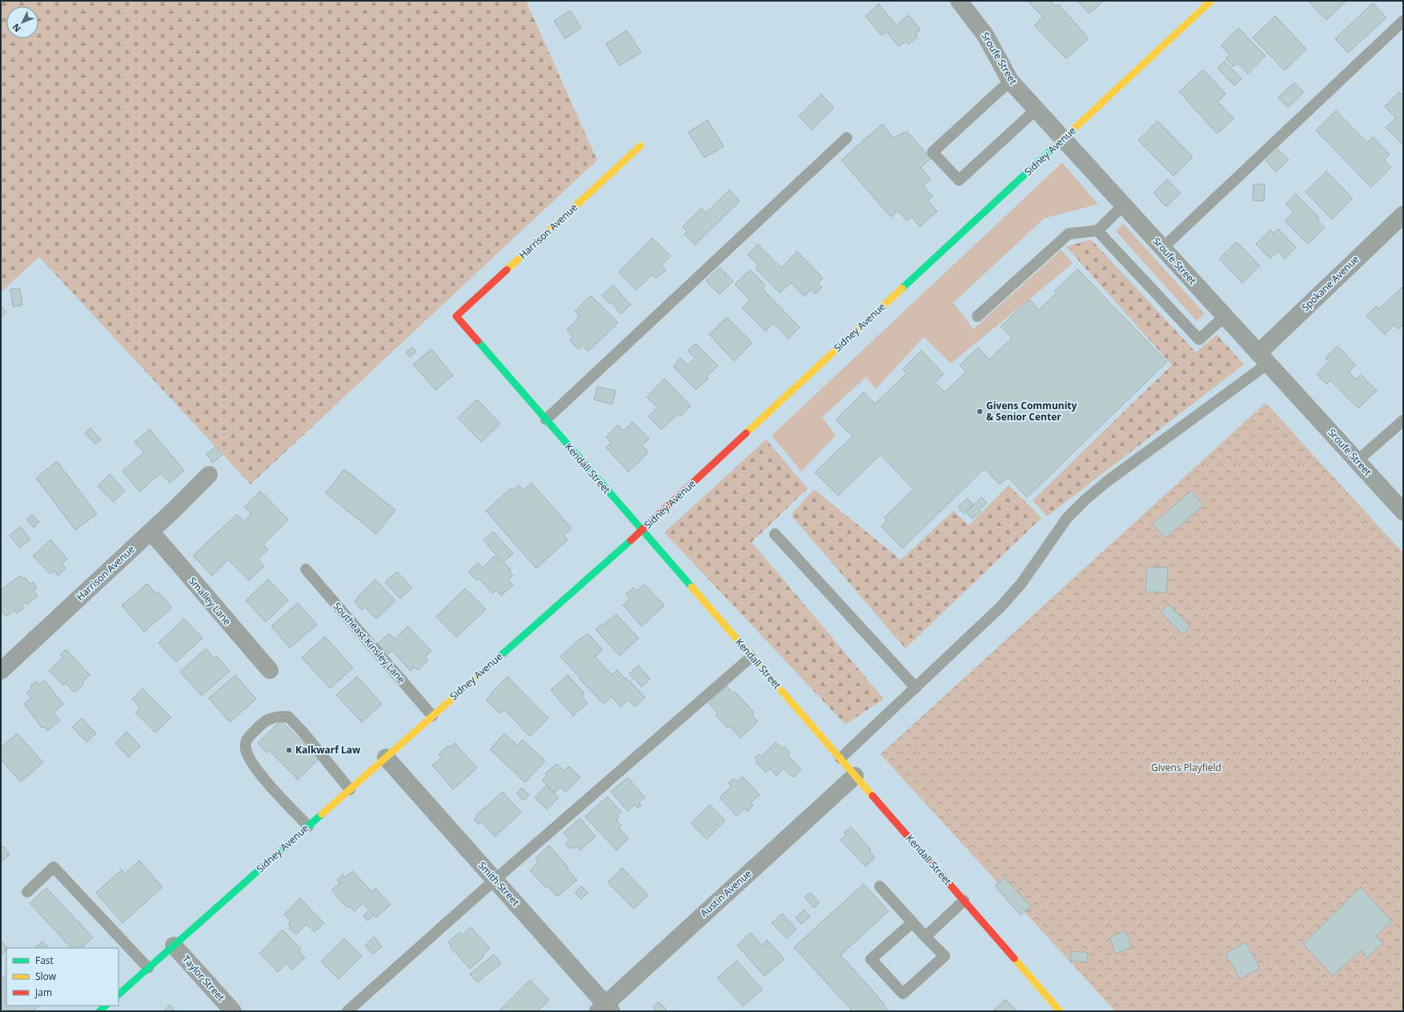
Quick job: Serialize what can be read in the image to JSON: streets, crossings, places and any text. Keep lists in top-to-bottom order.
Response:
{
  "streets": {
    "main road": ["Sidney Avenue", "Harrison Avenue", "Kendall Street"],
    "street": [
      "Sroufe Street",
      "Spokane Avenue",
      "Smalley Lane",
      "Smith Street",
      "Austin Avenue",
      "Taylor Street"
    ],
    "lane": ["Southeast Kinsley Lane"]
  },
  "crossings": [
    ["Sroufe Street", "Sidney Avenue"],
    ["Sroufe Street", "Spokane Avenue"],
    ["Sidney Avenue", "Kendall Street"],
    ["Sidney Avenue", "Southeast Kinsley Lane"],
    ["Sidney Avenue", "Smith Street"],
    ["Sidney Avenue", "Taylor Street"],
    ["Harrison Avenue", "Kendall Street"],
    ["Harrison Avenue", "Smalley Lane"],
    ["Kendall Street", "Austin Avenue"],
    ["Smith Street", "Austin Avenue"]
  ],
  "parks": ["Givens Playfield"],
  "places": ["Givens Community & Senior Center", "Kalkwarf Law"],
  "legend": ["Fast", "Slow", "Jam"],
  "north": "bottom left"
}
